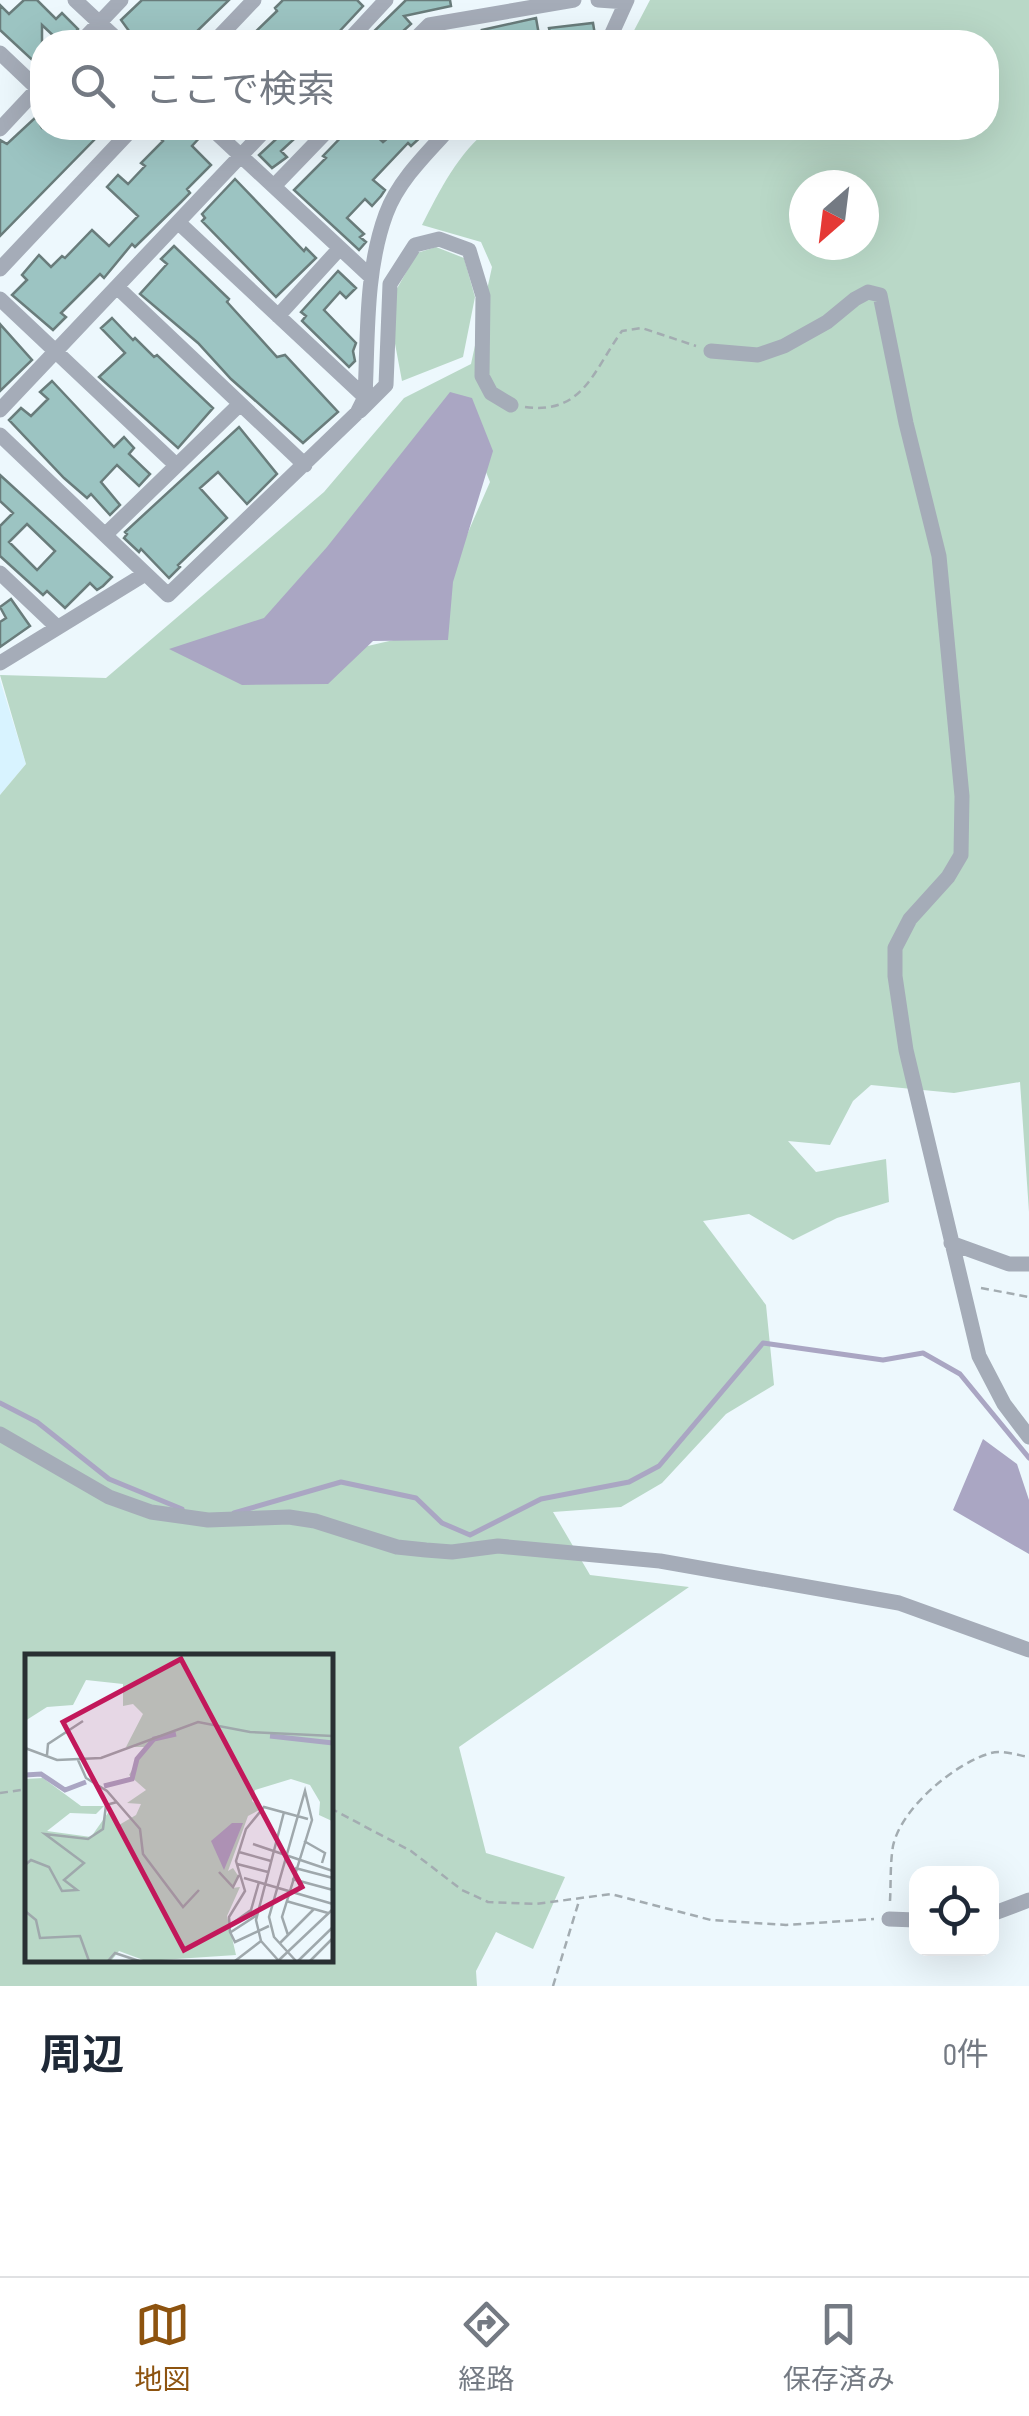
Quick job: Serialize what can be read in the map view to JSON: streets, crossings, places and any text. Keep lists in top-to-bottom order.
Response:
{
  "north": "bottom left",
  "page": {
    "search": "ここで検索",
    "heading": ["周辺", "0件"],
    "nav": ["地図", "経路", "保存済み"]
  }
}
